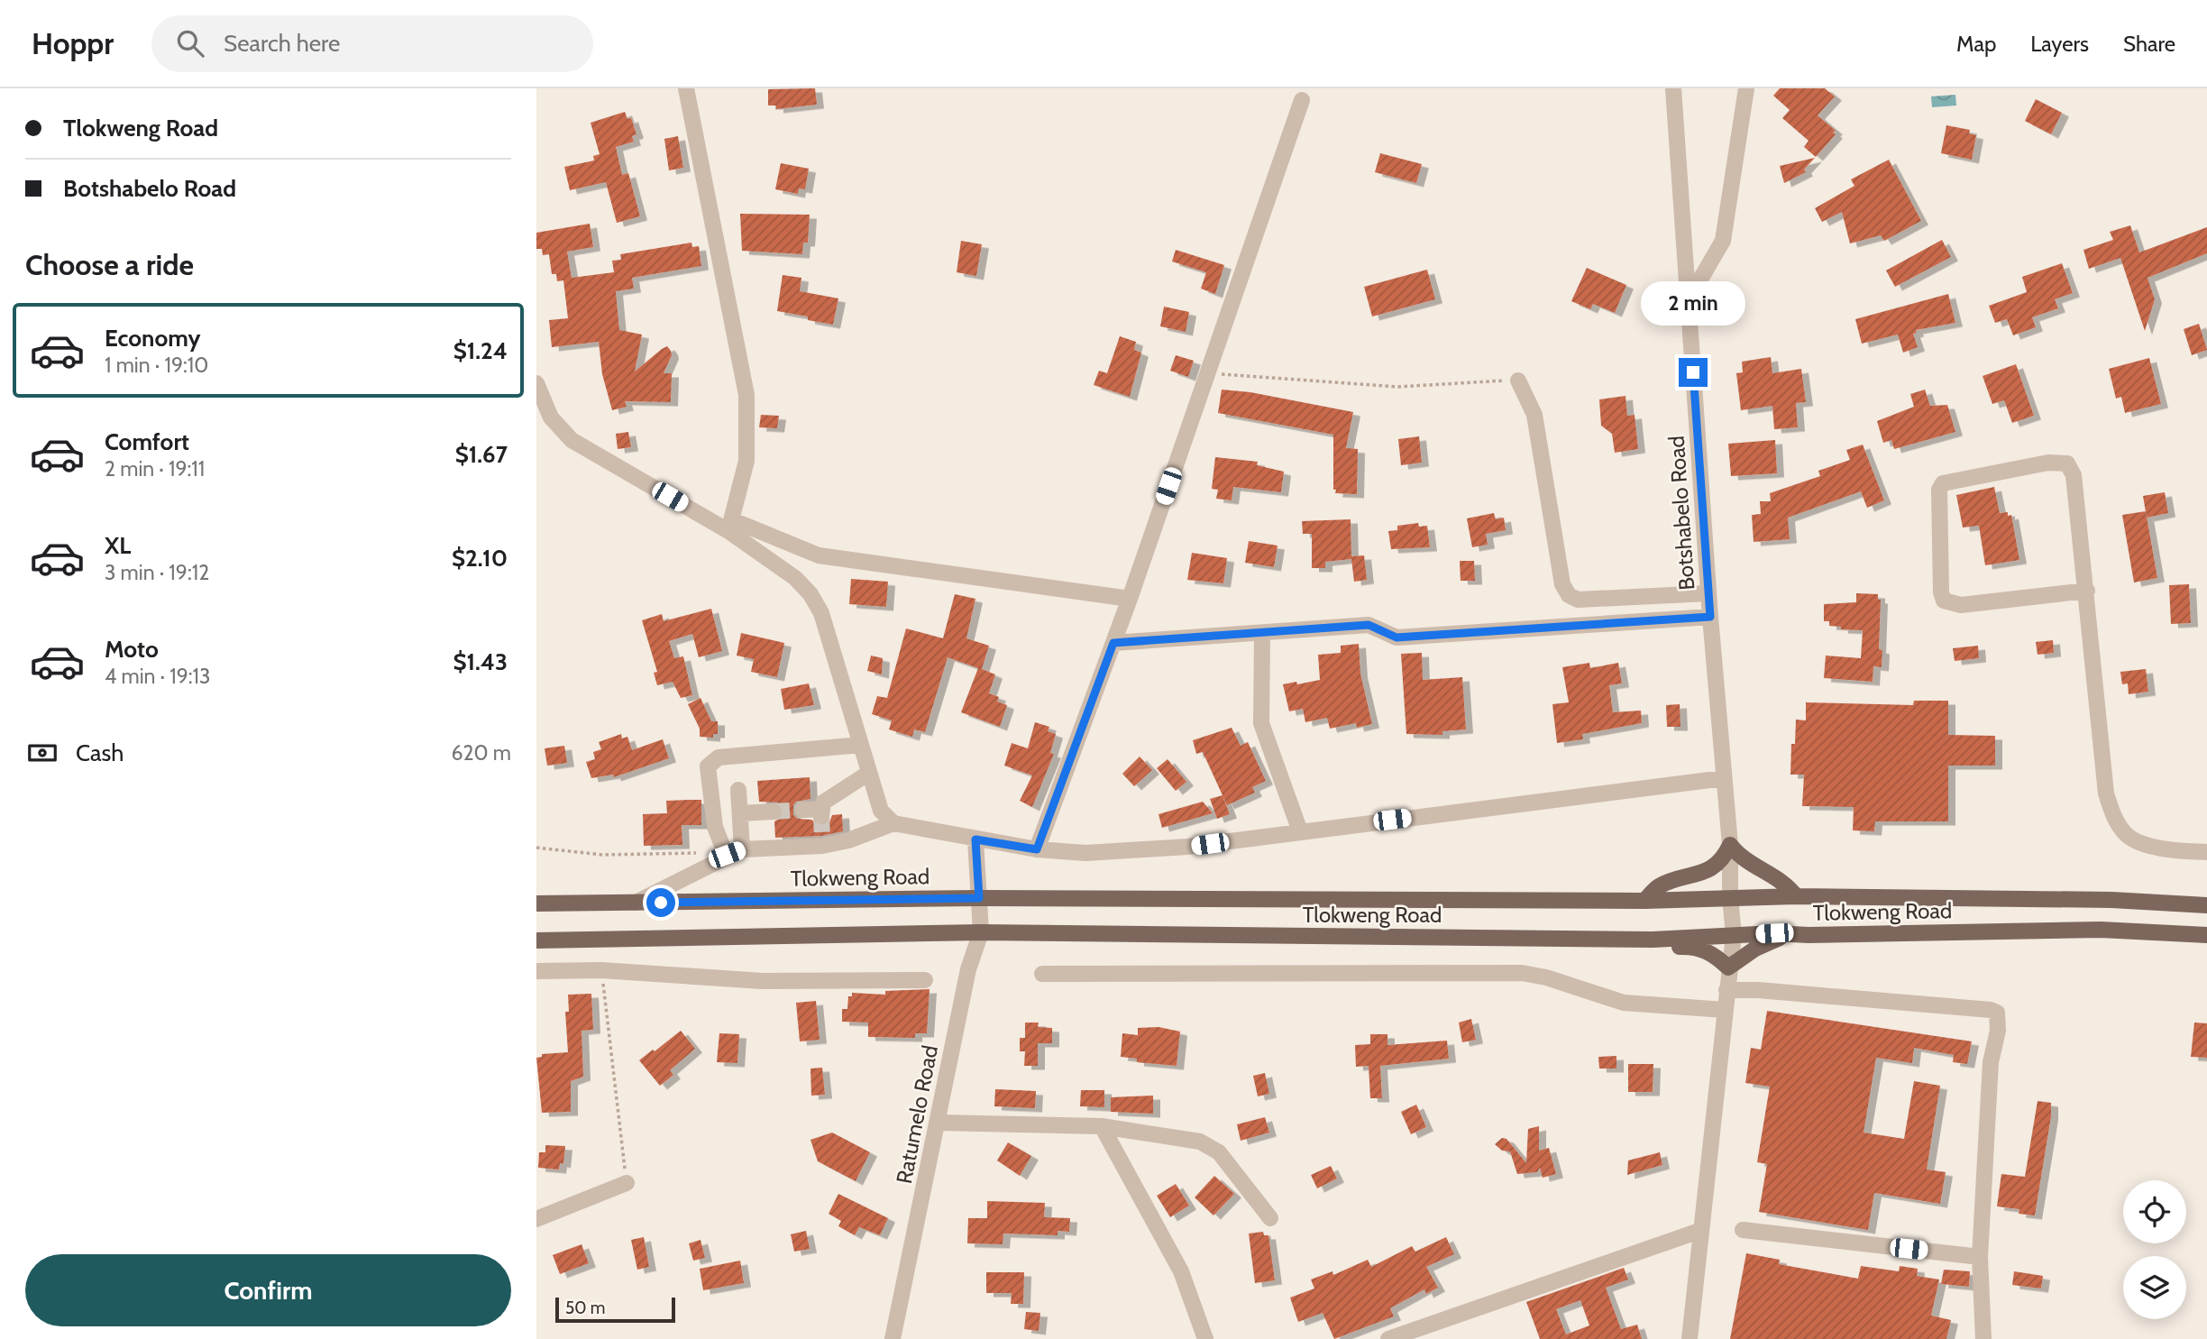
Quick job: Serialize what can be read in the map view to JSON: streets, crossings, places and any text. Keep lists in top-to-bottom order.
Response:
{
  "streets": {
    "main road": ["Tlokweng Road"],
    "street": ["Botshabelo Road", "Ratumelo Road"]
  },
  "crossings": [
    ["Botshabelo Road", "Tlokweng Road"],
    ["Tlokweng Road", "Ratumelo Road"]
  ],
  "scale_bar": "50 m",
  "page": {
    "header": "Hoppr",
    "search": "Search here",
    "nav": ["Map", "Layers", "Share"],
    "banner": ["Tlokweng Road", "Botshabelo Road"],
    "heading": "Choose a ride",
    "bubble": "2 min",
    "list": [
      {
        "name": "Economy",
        "note": "1 min · 19:10",
        "value": "$1.24"
      },
      {
        "name": "Comfort",
        "note": "2 min · 19:11",
        "value": "$1.67"
      },
      {
        "name": "XL",
        "note": "3 min · 19:12",
        "value": "$2.10"
      },
      {
        "name": "Moto",
        "note": "4 min · 19:13",
        "value": "$1.43"
      }
    ],
    "pay": ["Cash", "620 m"],
    "buttons": "Confirm",
    "scale": "50 m"
  }
}
